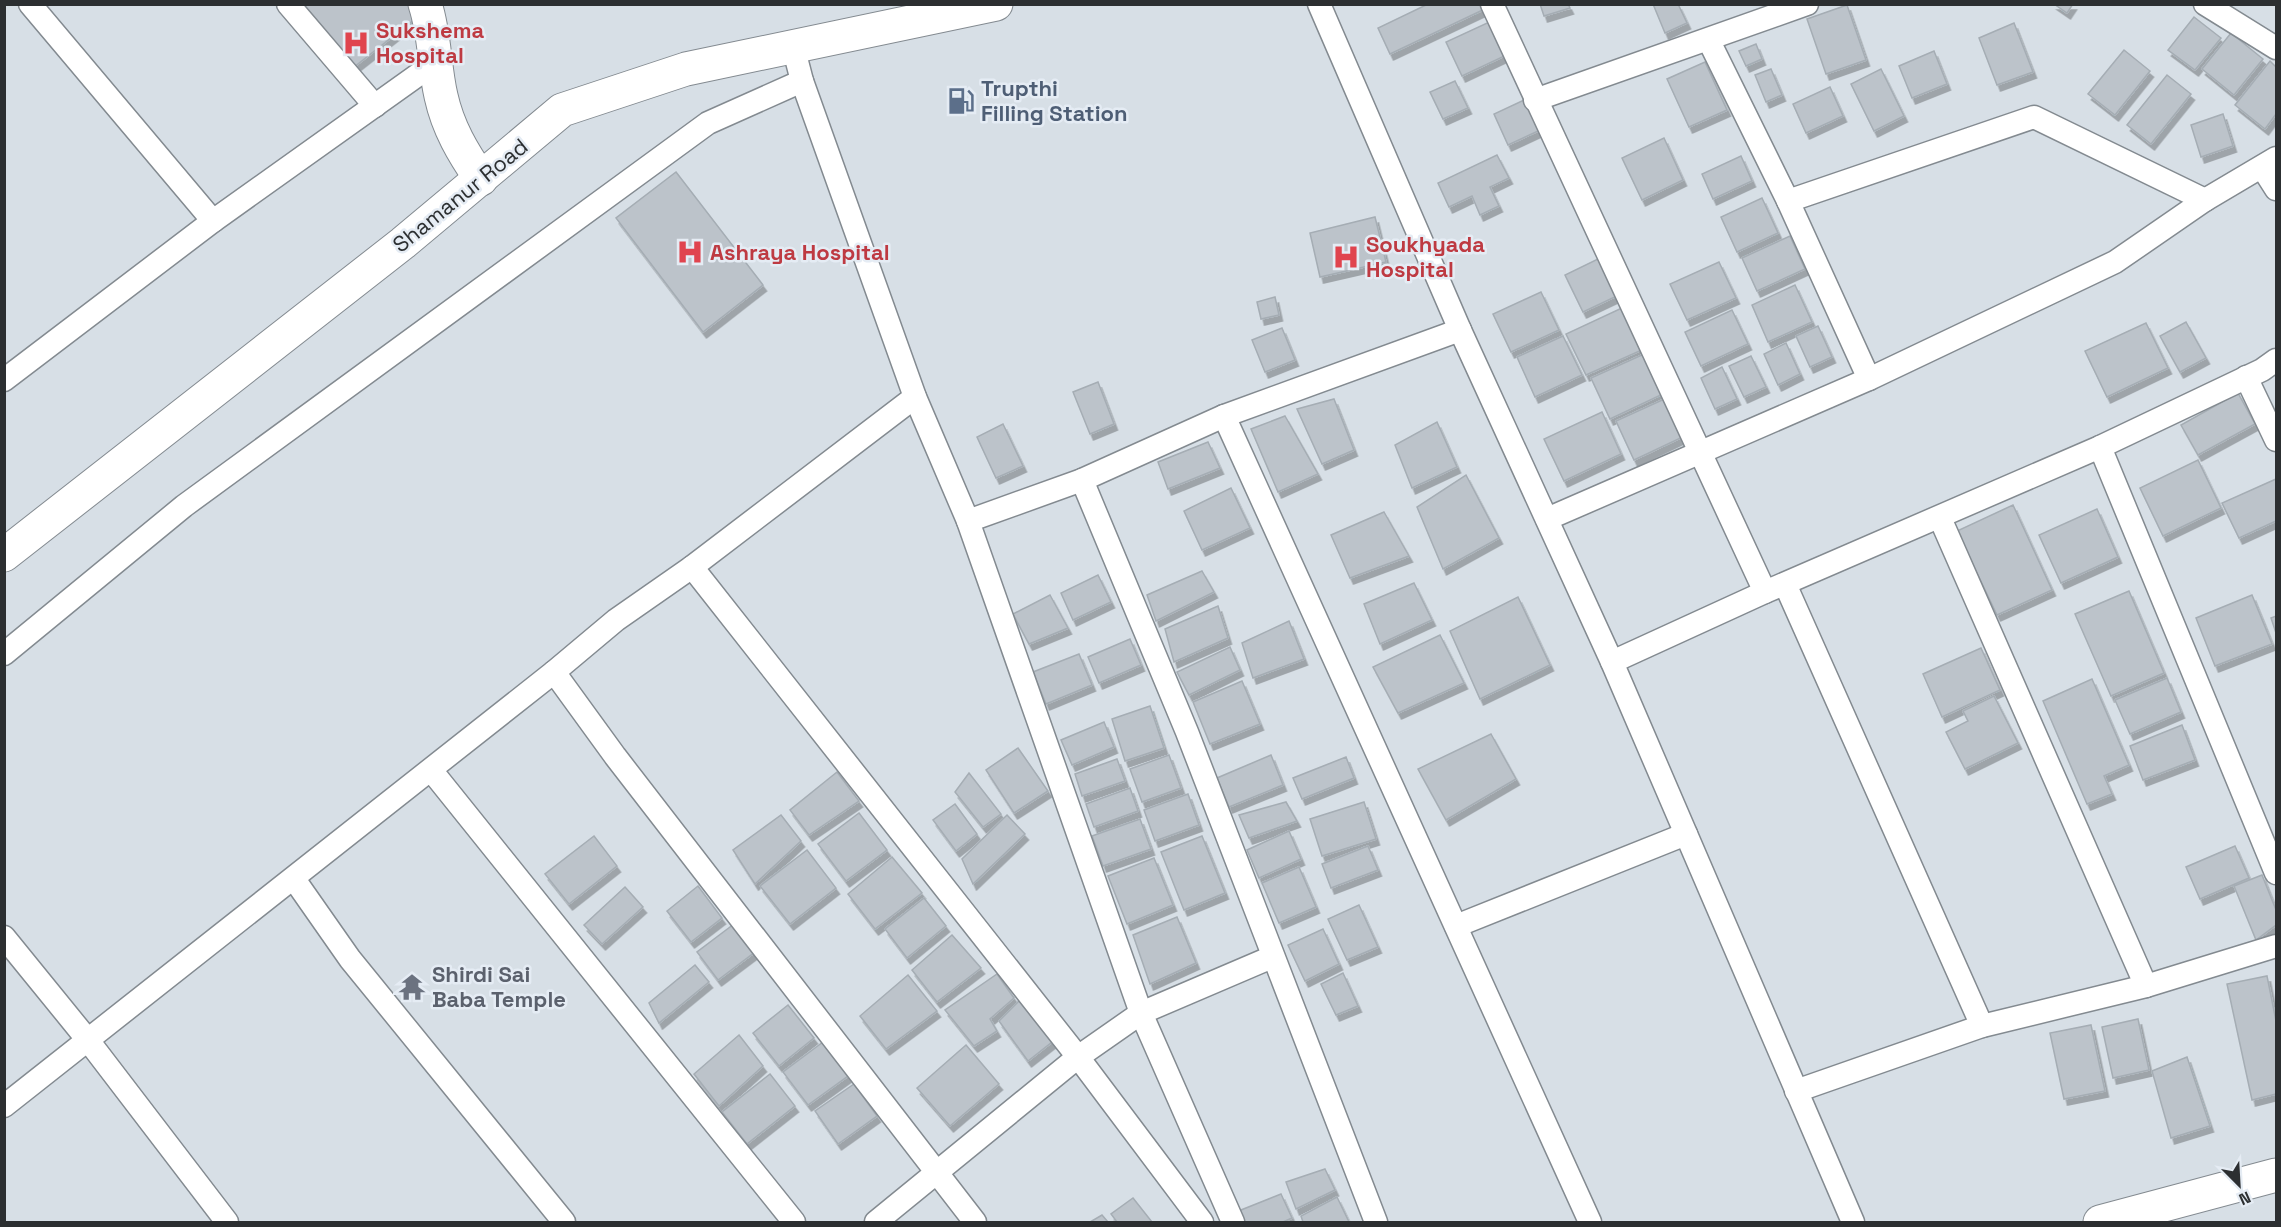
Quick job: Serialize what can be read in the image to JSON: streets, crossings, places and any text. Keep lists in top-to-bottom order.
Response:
{
  "streets": {
    "main road": ["Shamanur Road"]
  },
  "places": {
    "hospital": ["Sukshema Hospital", "Ashraya Hospital", "Soukhyada Hospital"],
    "fuel station": ["Trupthi Filling Station"],
    "temple": ["Shirdi Sai Baba Temple"]
  },
  "north": "bottom right"
}
